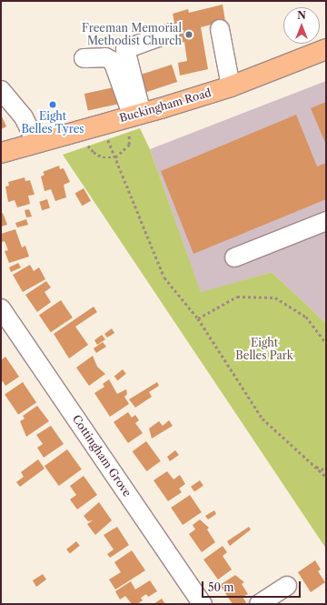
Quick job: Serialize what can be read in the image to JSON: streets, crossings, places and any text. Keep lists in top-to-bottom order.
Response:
{
  "streets": {
    "main road": ["Buckingham Road"],
    "street": ["Cottingham Grove"]
  },
  "parks": ["Eight Belles Park"],
  "places": ["Freeman Memorial Methodist Church", "Eight Belles Tyres"],
  "scale_bar": "50 m",
  "north": "top"
}
